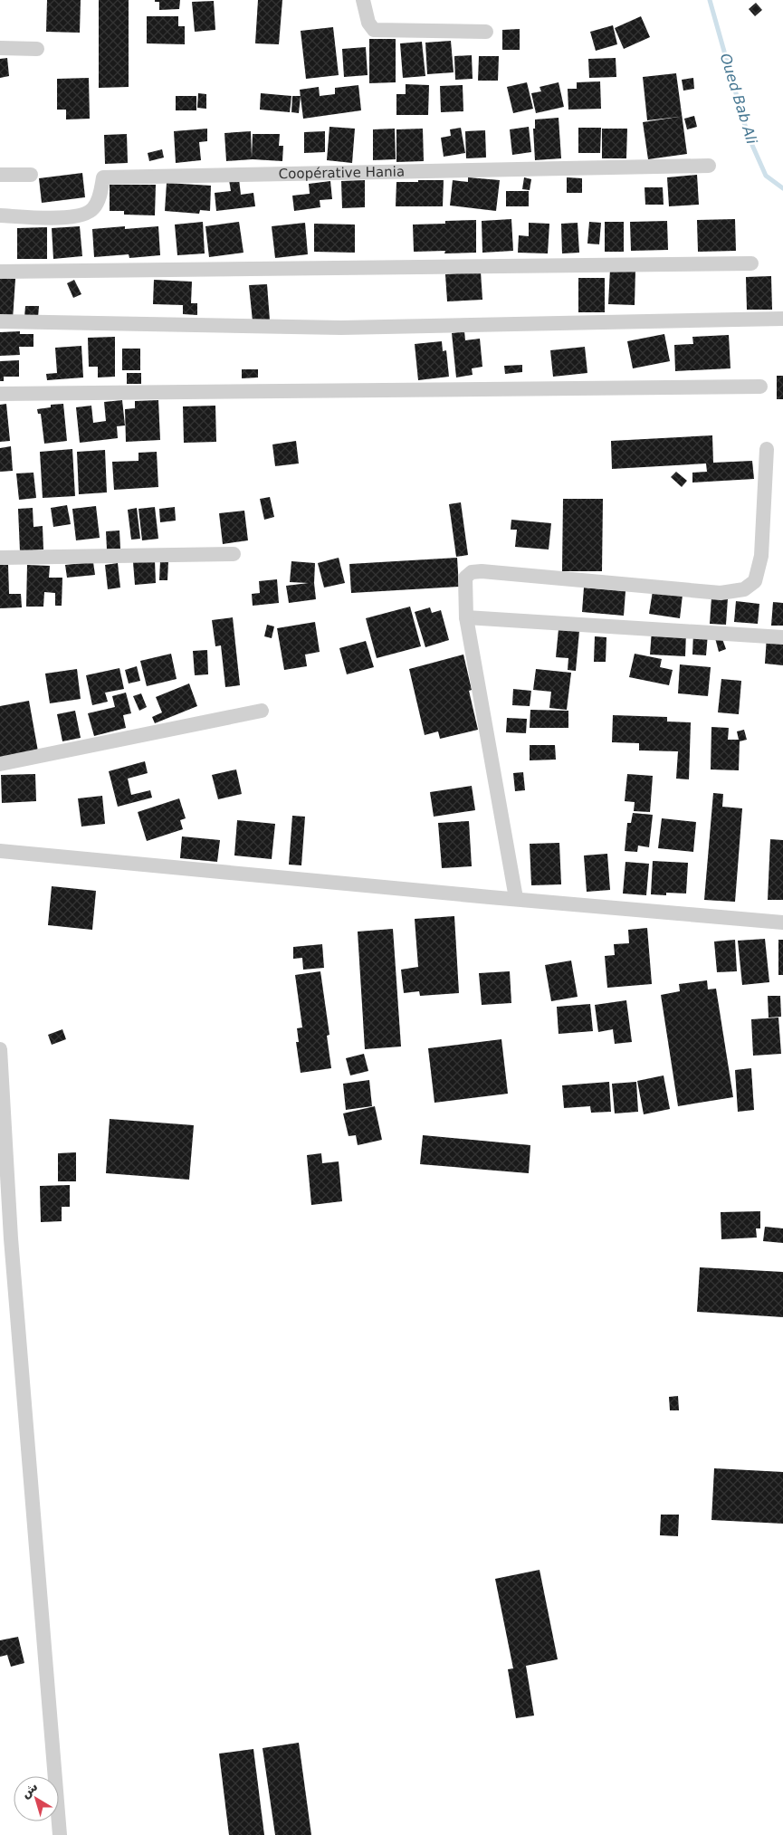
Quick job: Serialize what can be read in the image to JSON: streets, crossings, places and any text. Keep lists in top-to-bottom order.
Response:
{
  "streets": {
    "street": ["Coopérative Hania"]
  },
  "water": ["Oued Bab Ali"],
  "north": "top left"
}
